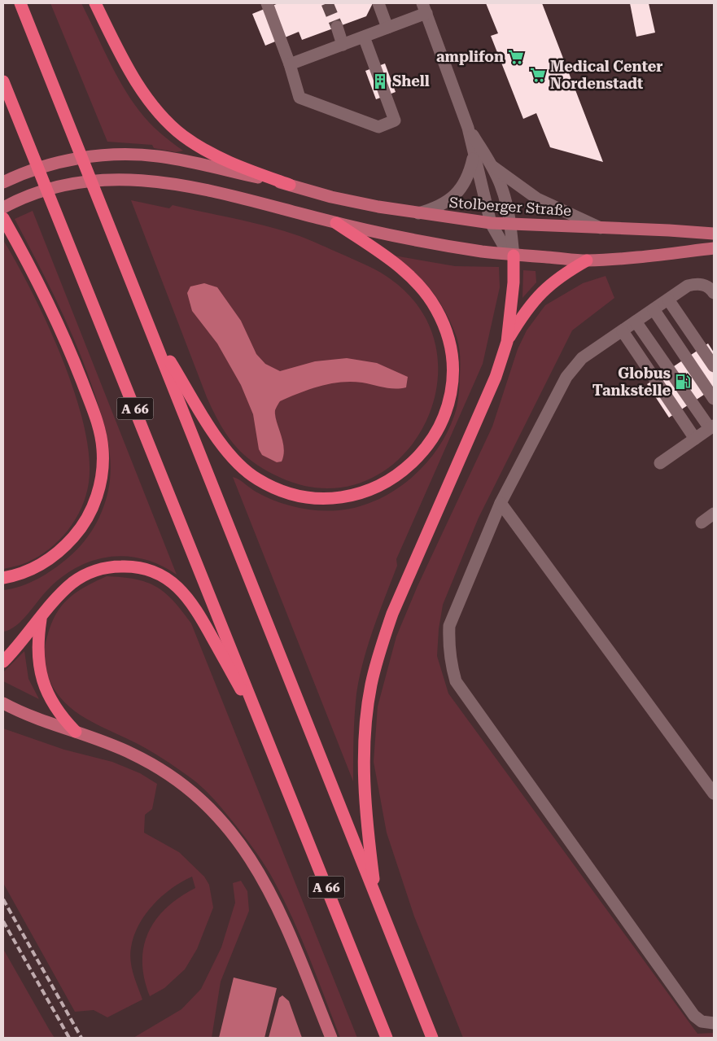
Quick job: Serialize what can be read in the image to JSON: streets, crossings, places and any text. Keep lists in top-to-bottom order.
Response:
{
  "streets": {
    "highway": ["A 66"],
    "main road": ["Stolberger Straße"]
  },
  "places": {
    "supermarket": ["amplifon", "Medical Center Nordenstadt"],
    "building": ["Shell"],
    "fuel station": ["Globus Tankstelle"]
  }
}
